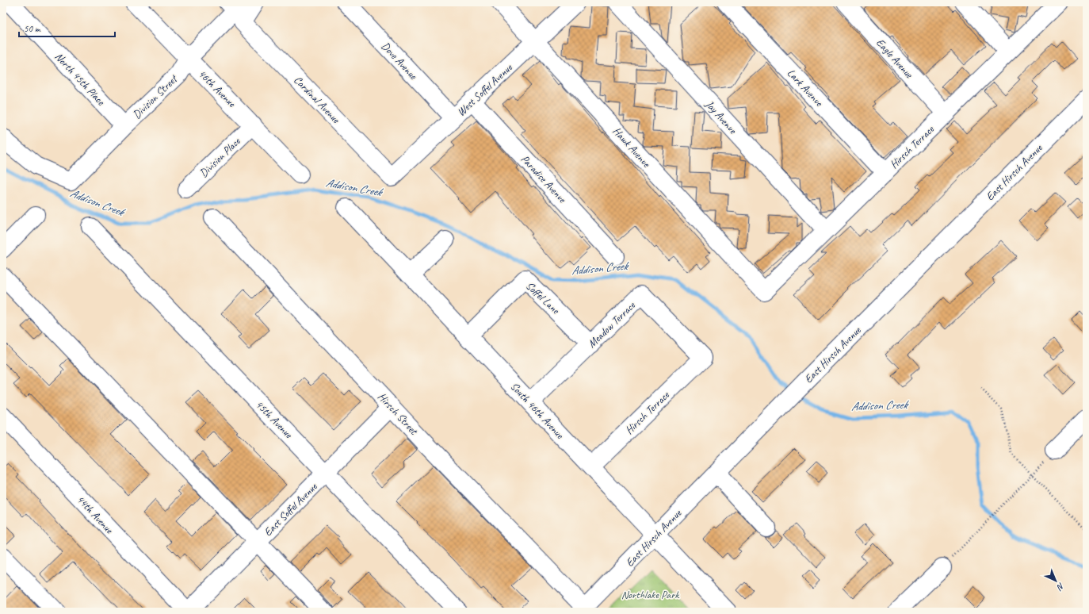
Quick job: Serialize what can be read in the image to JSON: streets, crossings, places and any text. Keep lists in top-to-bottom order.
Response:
{
  "streets": {
    "street": [
      "Eagle Avenue",
      "Dove Avenue",
      "North 45th Place",
      "Lark Avenue",
      "46th Avenue",
      "West Soffel Avenue",
      "Division Street",
      "Cardinal Avenue",
      "Jay Avenue",
      "Hawk Avenue",
      "Hirsch Terrace",
      "Division Place",
      "East Hirsch Avenue",
      "Paradise Avenue",
      "Soffel Lane",
      "Meadow Terrace",
      "South 46th Avenue",
      "Hirsch Street",
      "45th Avenue",
      "East Soffel Avenue",
      "44th Avenue"
    ]
  },
  "crossings": [
    ["Eagle Avenue", "Hirsch Terrace"],
    ["Dove Avenue", "West Soffel Avenue"],
    ["North 45th Place", "Division Street"],
    ["Lark Avenue", "Hirsch Terrace"],
    ["46th Avenue", "Division Street"],
    ["46th Avenue", "Division Place"],
    ["West Soffel Avenue", "Cardinal Avenue"],
    ["West Soffel Avenue", "Hawk Avenue"],
    ["West Soffel Avenue", "Paradise Avenue"],
    ["Division Street", "Cardinal Avenue"],
    ["Jay Avenue", "Hirsch Terrace"],
    ["Hawk Avenue", "Hirsch Terrace"],
    ["Hirsch Terrace", "Meadow Terrace"],
    ["Hirsch Terrace", "South 46th Avenue"],
    ["East Hirsch Avenue", "South 46th Avenue"],
    ["East Hirsch Avenue", "Hirsch Street"],
    ["Soffel Lane", "Meadow Terrace"],
    ["Soffel Lane", "South 46th Avenue"],
    ["Meadow Terrace", "South 46th Avenue"],
    ["Hirsch Street", "East Soffel Avenue"],
    ["45th Avenue", "East Soffel Avenue"],
    ["East Soffel Avenue", "44th Avenue"]
  ],
  "water": ["Addison Creek"],
  "parks": ["Northlake Park"],
  "scale_bar": "50 m",
  "north": "bottom right"
}
